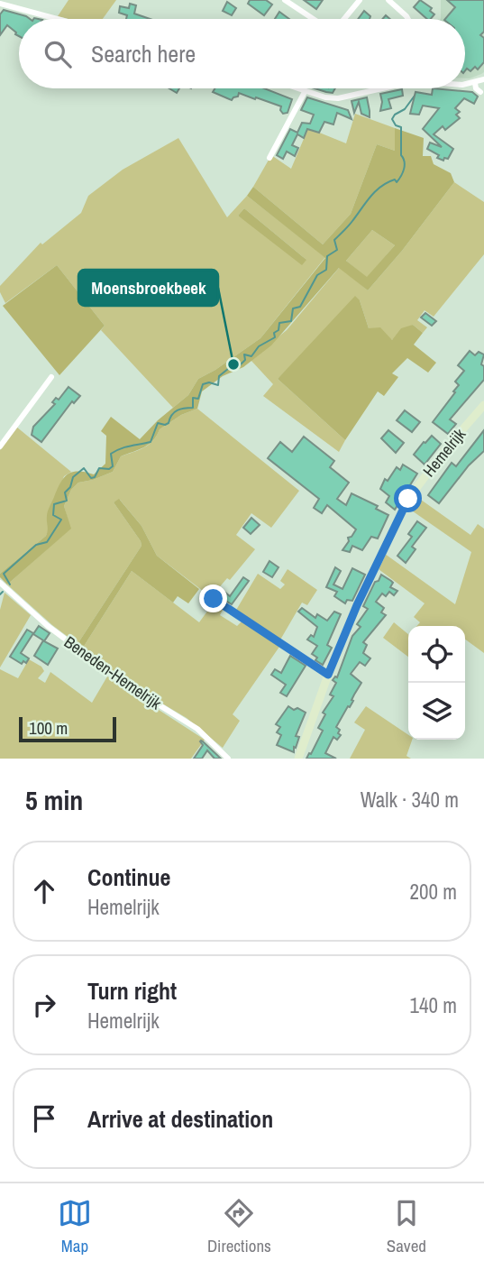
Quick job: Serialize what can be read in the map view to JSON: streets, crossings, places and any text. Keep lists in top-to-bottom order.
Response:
{
  "streets": {
    "street": ["Hemelrijk", "Beneden-Hemelrijk"]
  },
  "places": ["Moensbroekbeek"],
  "scale_bar": "100 m",
  "page": {
    "search": "Search here",
    "scale": "100 m",
    "heading": ["5 min", "Walk · 340 m"],
    "list": [
      ["Continue", "Hemelrijk", "200 m"],
      ["Turn right", "Hemelrijk", "140 m"],
      "Arrive at destination"
    ],
    "nav": ["Map", "Directions", "Saved"]
  }
}
